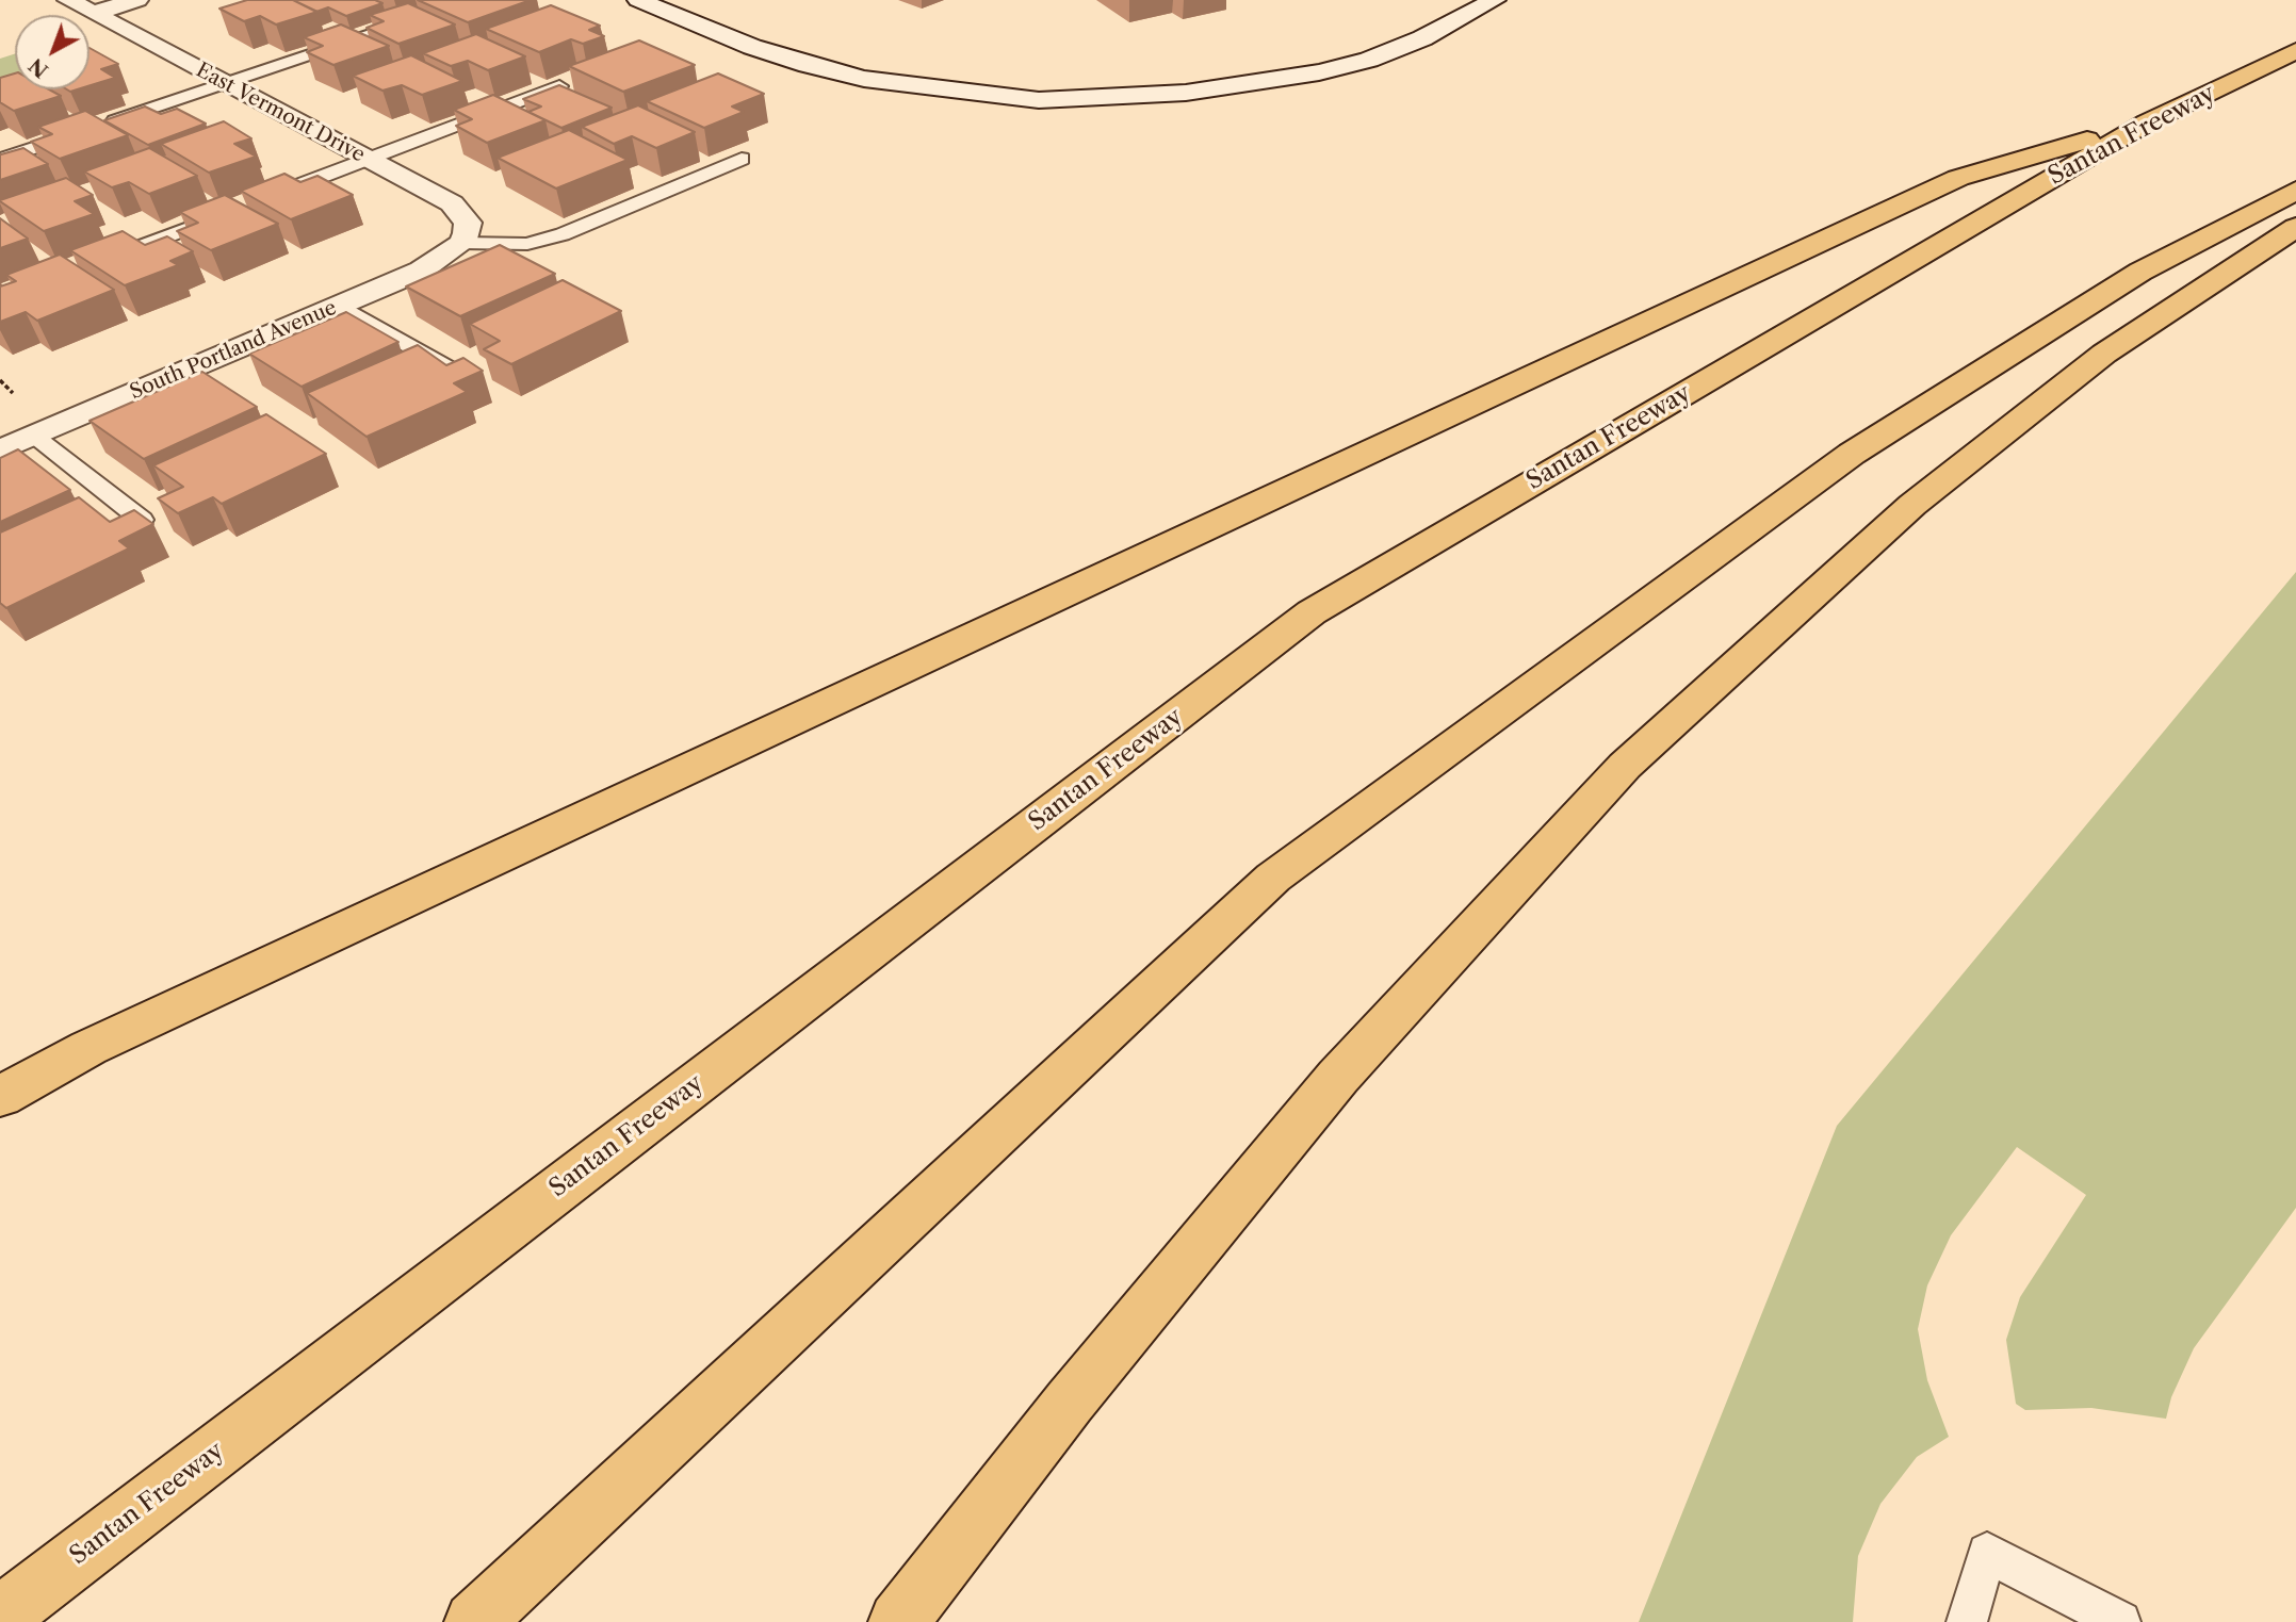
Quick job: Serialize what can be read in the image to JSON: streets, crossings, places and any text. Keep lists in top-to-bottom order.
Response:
{
  "streets": {
    "highway": ["Santan Freeway"],
    "street": ["East Vermont Drive", "South Portland Avenue"]
  },
  "crossings": [
    ["East Vermont Drive", "South Portland Avenue"]
  ],
  "north": "bottom left"
}
